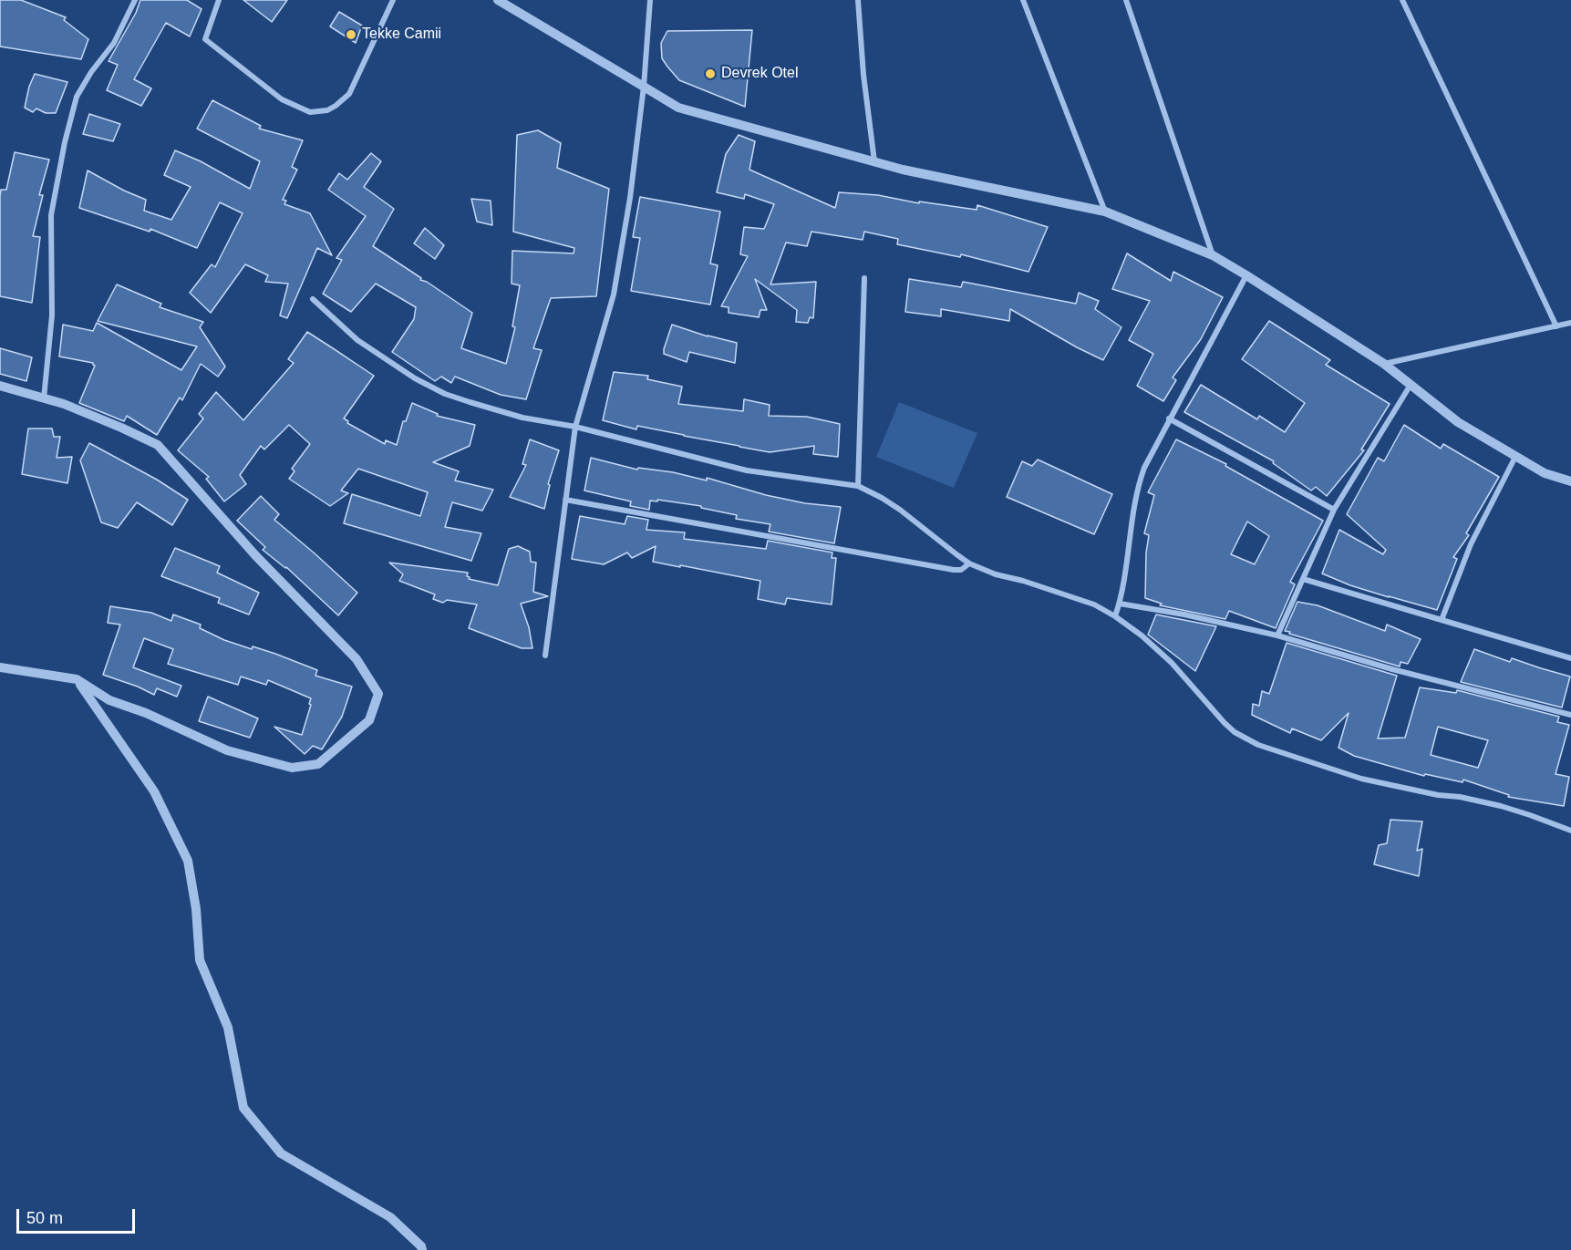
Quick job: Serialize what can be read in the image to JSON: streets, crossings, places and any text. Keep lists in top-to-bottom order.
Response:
{
  "places": ["Tekke Camii", "Devrek Otel"],
  "scale_bar": "50 m"
}
